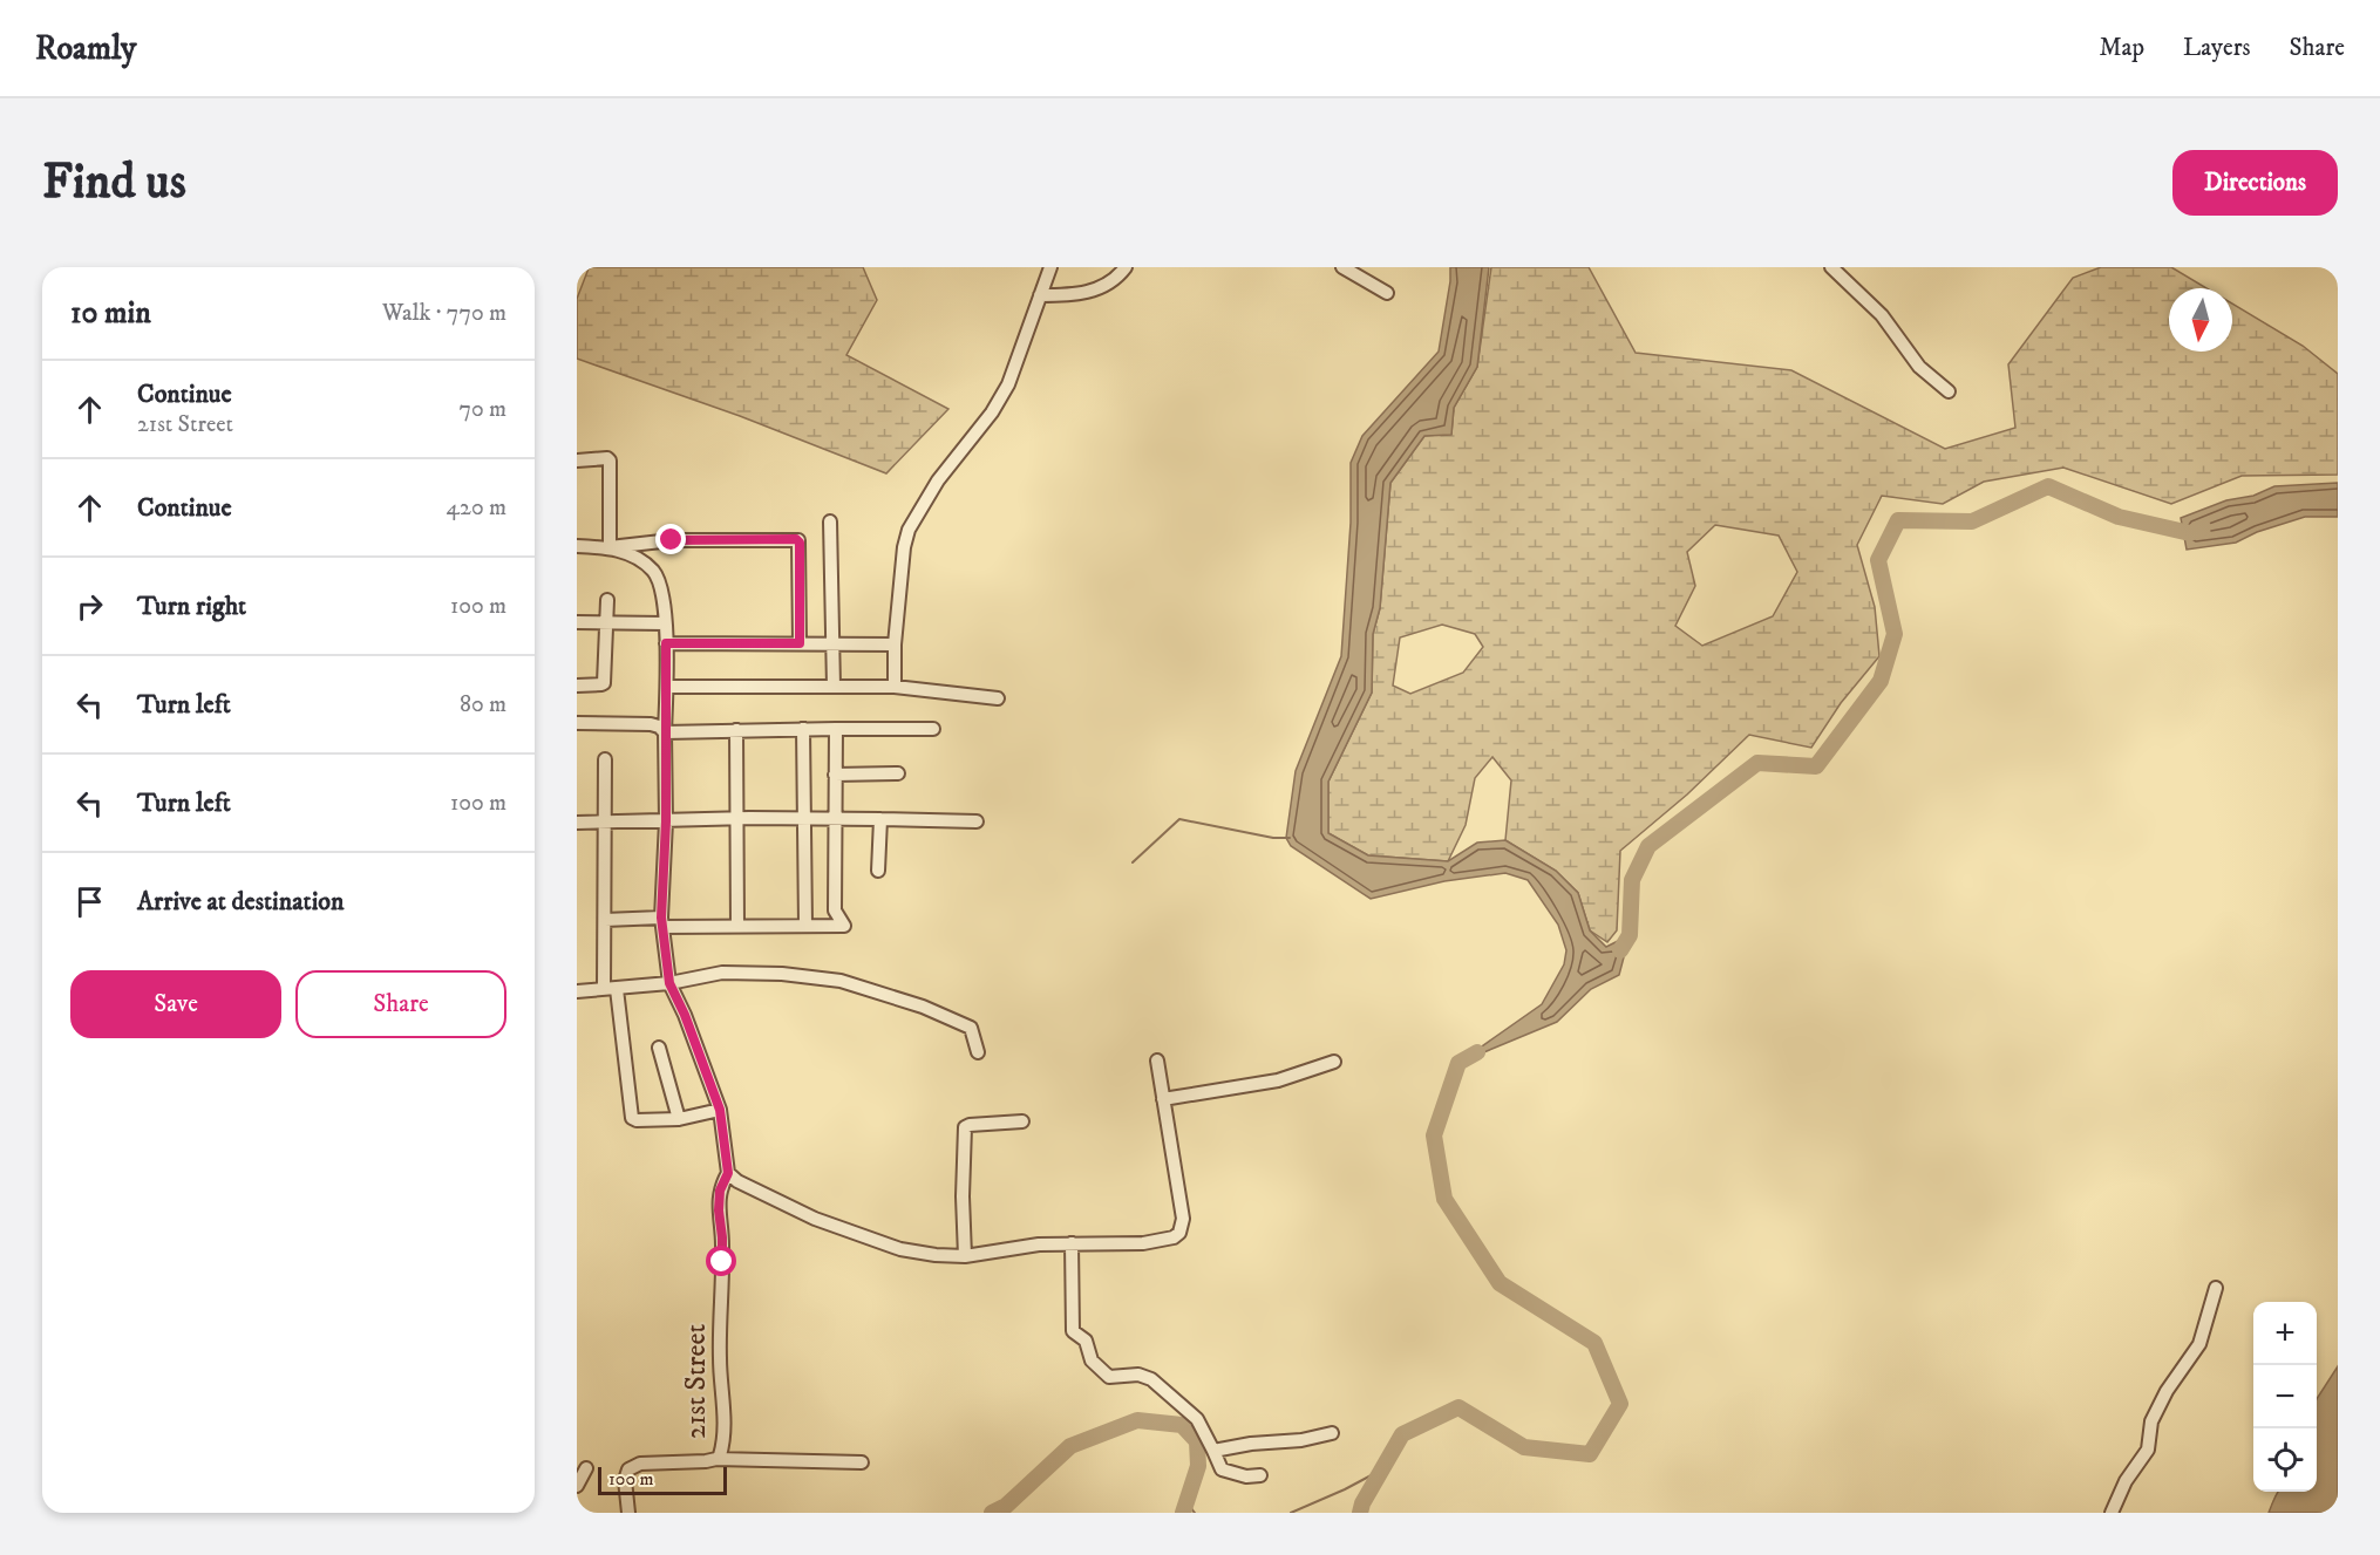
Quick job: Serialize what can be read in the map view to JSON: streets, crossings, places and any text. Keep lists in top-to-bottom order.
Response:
{
  "streets": {
    "street": ["21st Street"]
  },
  "scale_bar": "100 m",
  "north": "bottom",
  "page": {
    "header": "Roamly",
    "nav": ["Map", "Layers", "Share"],
    "buttons": [
      "Directions",
      ["Save", "Share"]
    ],
    "title": "Find us",
    "heading": ["10 min", "Walk · 770 m"],
    "list": [
      ["Continue", "21st Street", "70 m"],
      ["Continue", "420 m"],
      ["Turn right", "100 m"],
      ["Turn left", "80 m"],
      ["Turn left", "100 m"],
      "Arrive at destination"
    ],
    "map_buttons": ["+", "−"],
    "scale": "100 m"
  }
}
